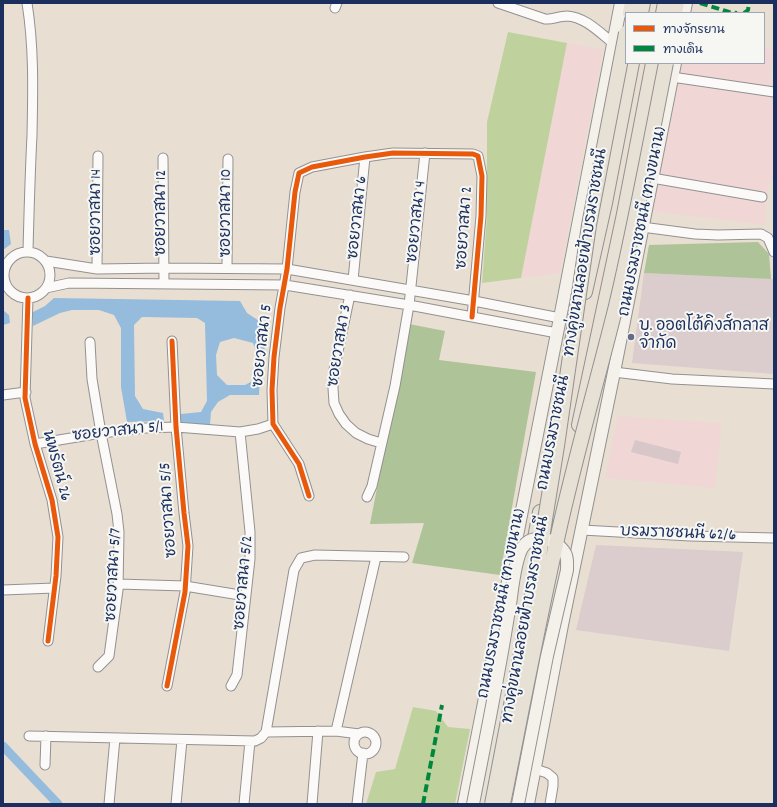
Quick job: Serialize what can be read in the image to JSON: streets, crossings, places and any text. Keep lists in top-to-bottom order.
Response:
{
  "streets": {
    "main road": ["ถนนบรมราชชนนี (ทางขนาน)", "ทางคู่ขนานลอยฟ้าบรมราชชนนี", "ถนนบรมราชชนนี"],
    "street": [
      "ซอยวาสนา 14",
      "ซอยวาสนา 12",
      "ซอยวาสนา 10",
      "ซอยวาสนา 6",
      "ซอยวาสนา 4",
      "ซอยวาสนา 2",
      "ซอยวาสนา 5",
      "ซอยวาสนา 3",
      "ซอยวาสนา 5/1",
      "นพรัตน์ 26",
      "ซอยวาสนา 5/5",
      "บรมราชชนนี 62/6",
      "ซอยวาสนา 5/7",
      "ซอยวาสนา 5/2"
    ]
  },
  "crossings": [
    ["ซอยวาสนา 6", "ซอยวาสนา 5"],
    ["ซอยวาสนา 4", "ซอยวาสนา 2"],
    ["ซอยวาสนา 4", "ซอยวาสนา 3"],
    ["ถนนบรมราชชนนี (ทางขนาน)", "บรมราชชนนี 62/6"],
    ["ซอยวาสนา 5", "ซอยวาสนา 5/1"],
    ["ซอยวาสนา 5/1", "นพรัตน์ 26"],
    ["ซอยวาสนา 5/1", "ซอยวาสนา 5/5"],
    ["ซอยวาสนา 5/1", "ซอยวาสนา 5/7"],
    ["ซอยวาสนา 5/1", "ซอยวาสนา 5/2"]
  ],
  "places": ["บ. ออตโต้คิงส์กลาส จำกัด"],
  "legend": ["ทางจักรยาน", "ทางเดิน"]
}
